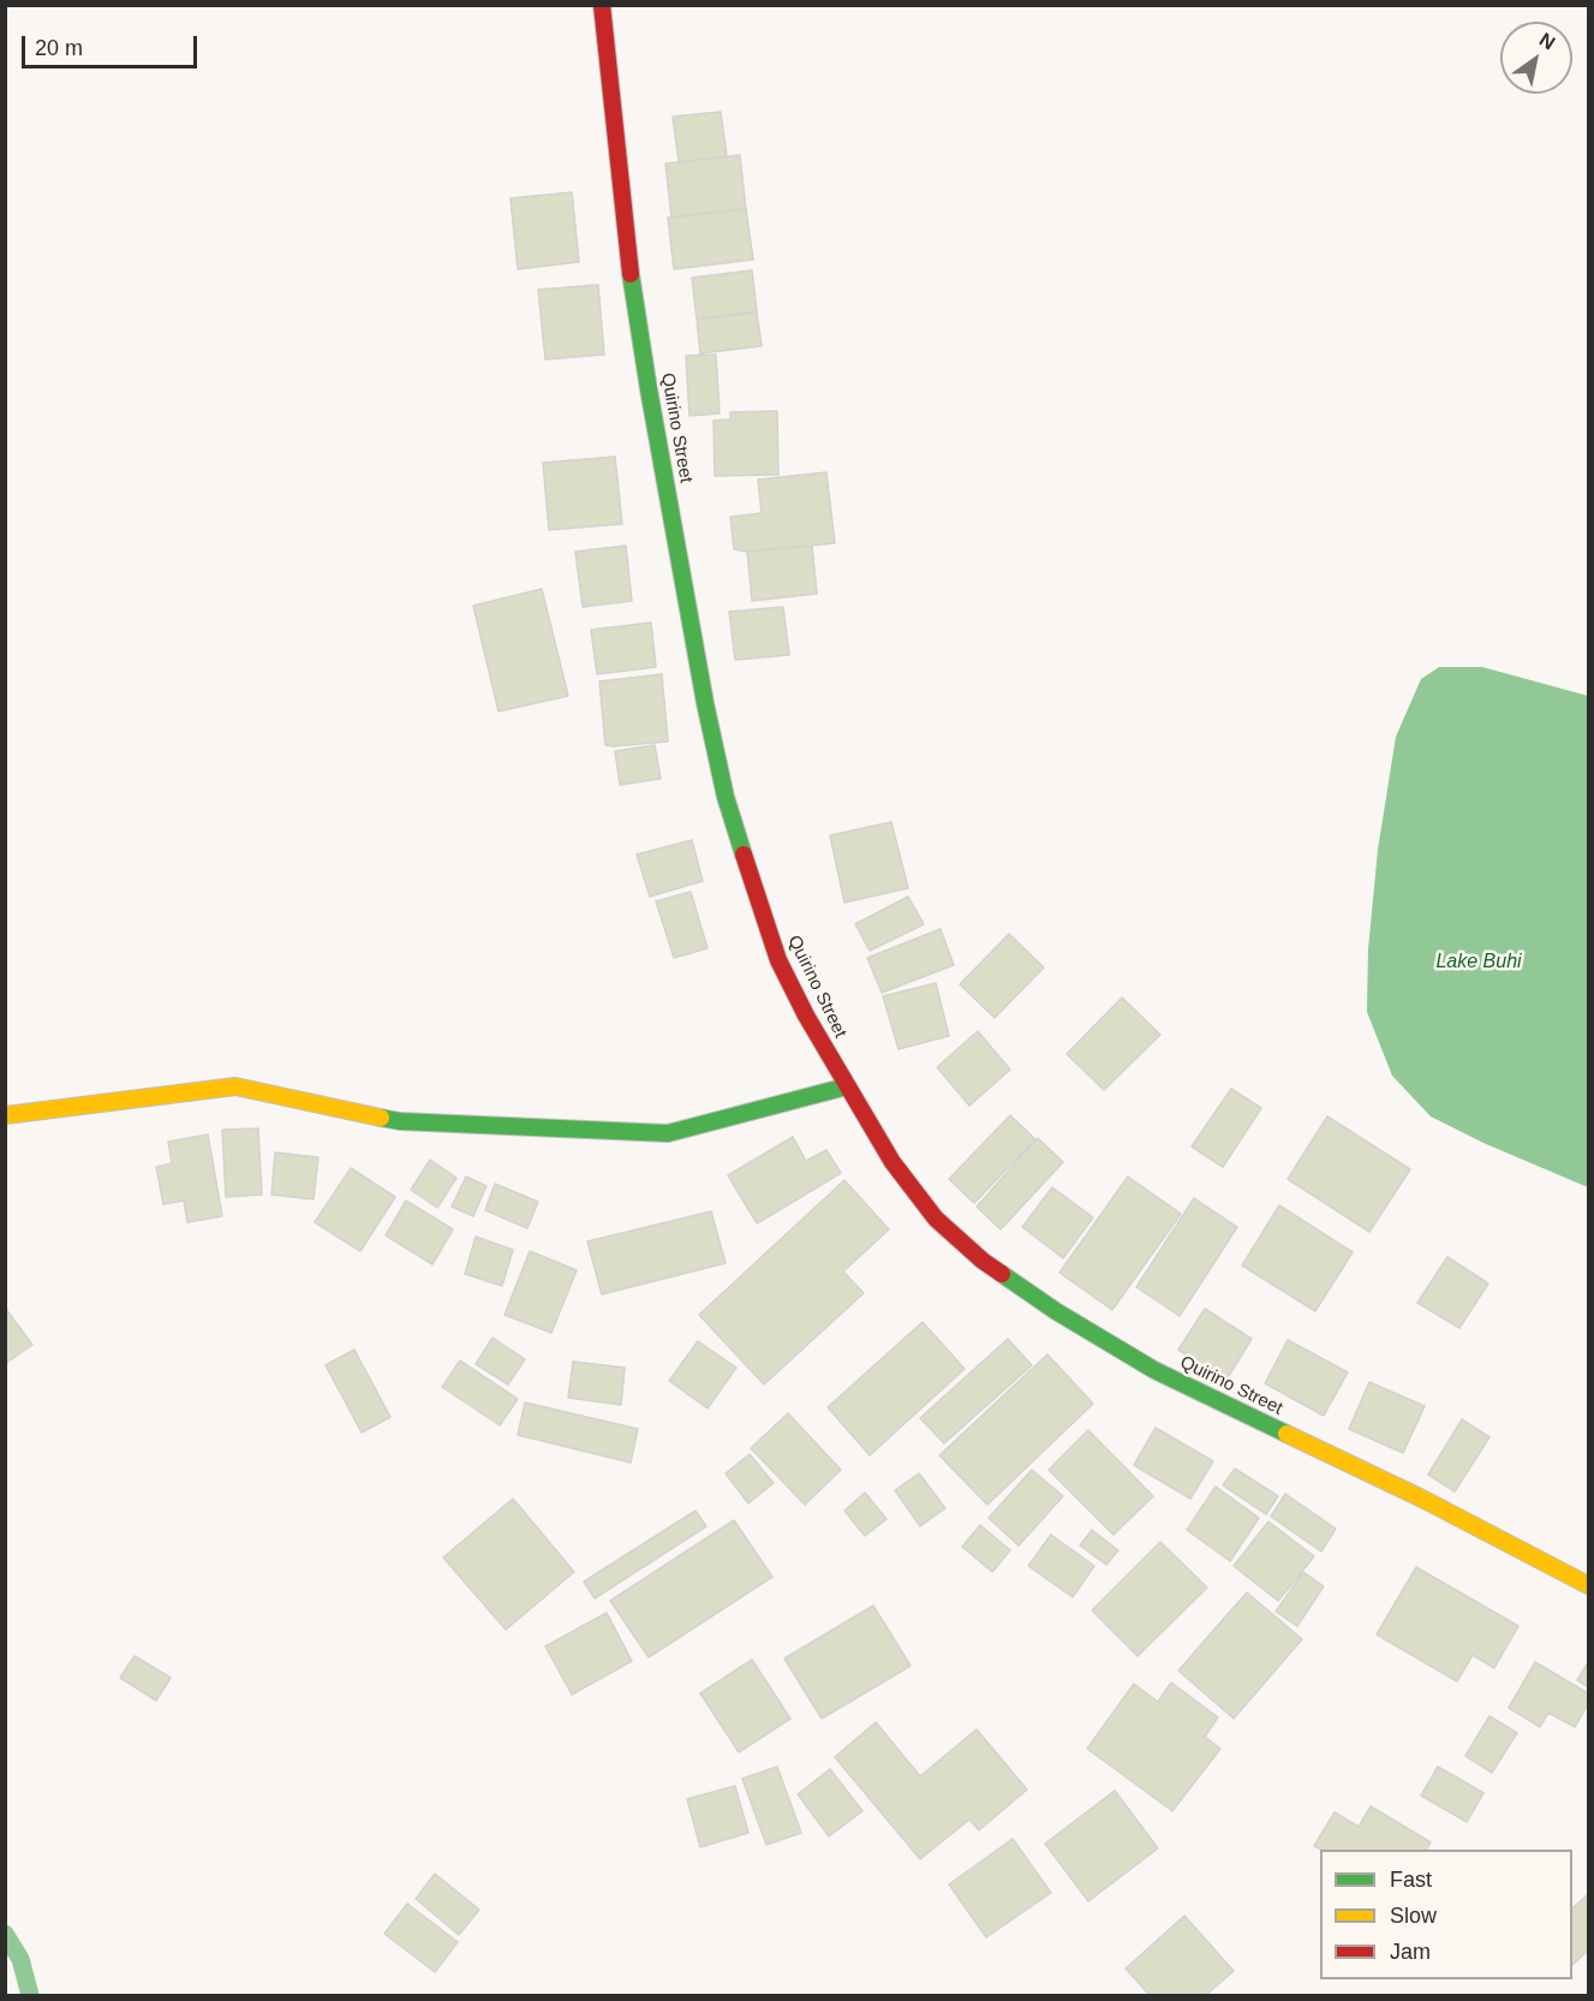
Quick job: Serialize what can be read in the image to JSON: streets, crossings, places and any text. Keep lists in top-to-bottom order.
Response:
{
  "streets": {
    "main road": ["Quirino Street"]
  },
  "water": ["Lake Buhi"],
  "legend": ["Fast", "Slow", "Jam"],
  "scale_bar": "20 m",
  "north": "top right"
}
